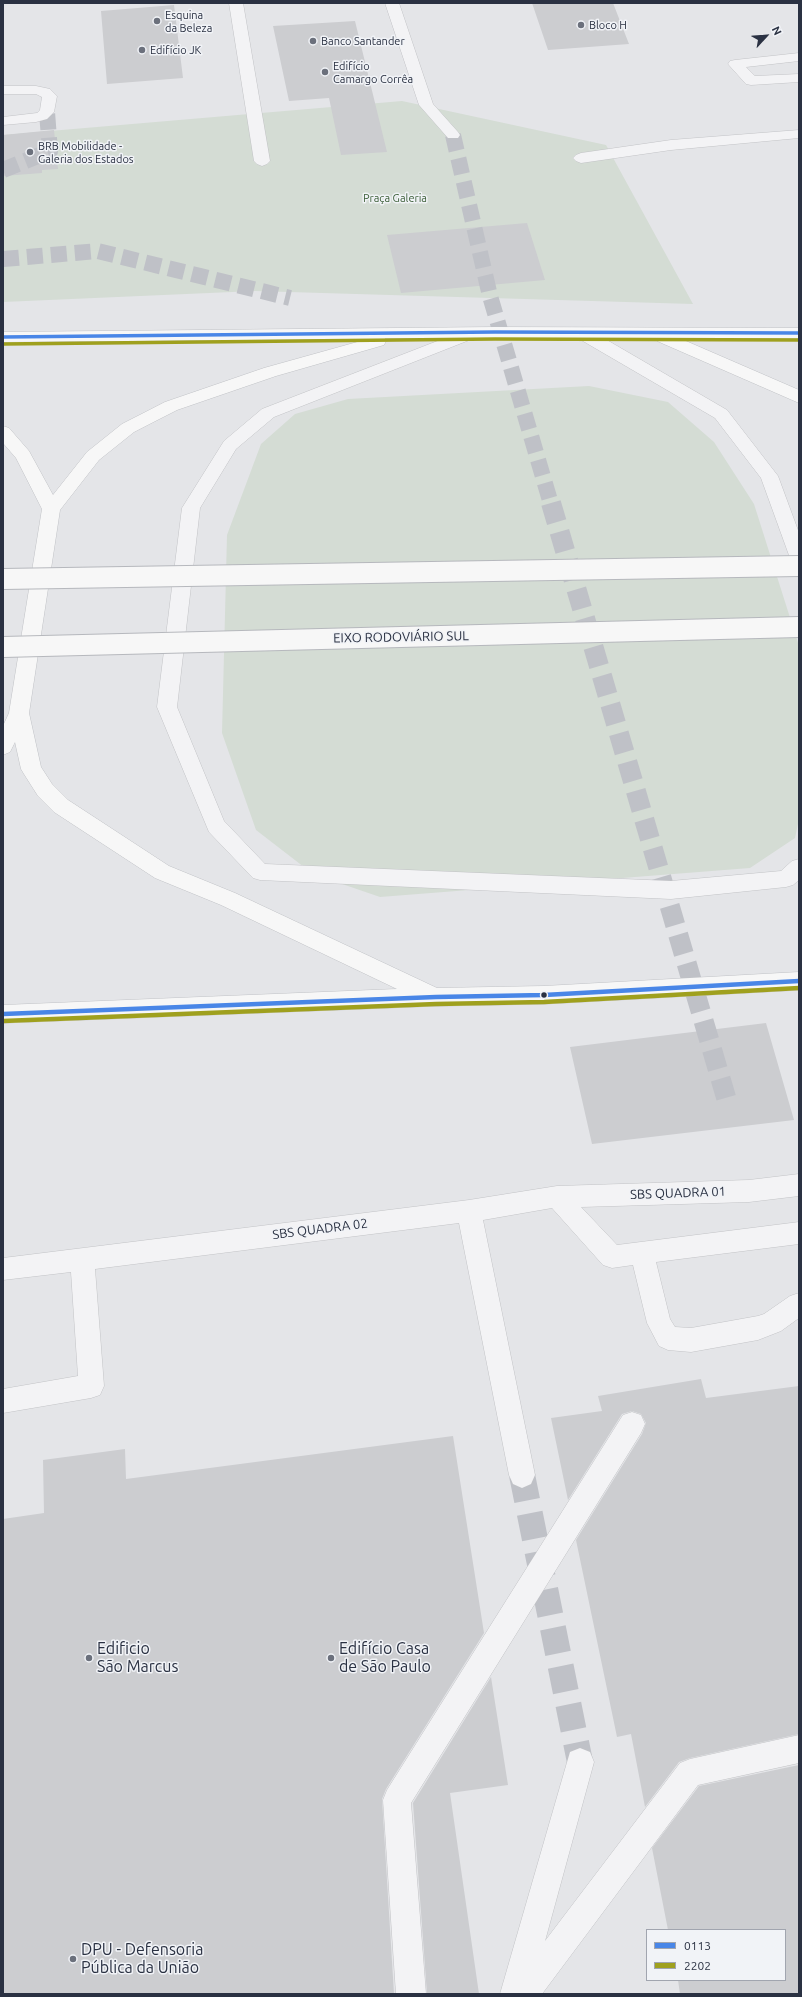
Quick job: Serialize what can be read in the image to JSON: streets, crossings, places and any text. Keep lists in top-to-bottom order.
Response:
{
  "streets": {
    "main road": ["EIXO RODOVIÁRIO SUL"],
    "street": ["SBS QUADRA 01", "SBS QUADRA 02"]
  },
  "crossings": [
    ["SBS QUADRA 01", "SBS QUADRA 02"]
  ],
  "parks": ["Praça Galeria"],
  "places": [
    "Esquina da Beleza",
    "Bloco H",
    "Banco Santander",
    "Edifício JK",
    "Edifício Camargo Corrêa",
    "BRB Mobilidade - Galeria dos Estados",
    "Edificio São Marcus",
    "Edifício Casa de São Paulo",
    "DPU - Defensoria Pública da União"
  ],
  "lines": ["transit line 0113", "transit line 2202"],
  "legend": ["0113", "2202"],
  "north": "top right"
}
